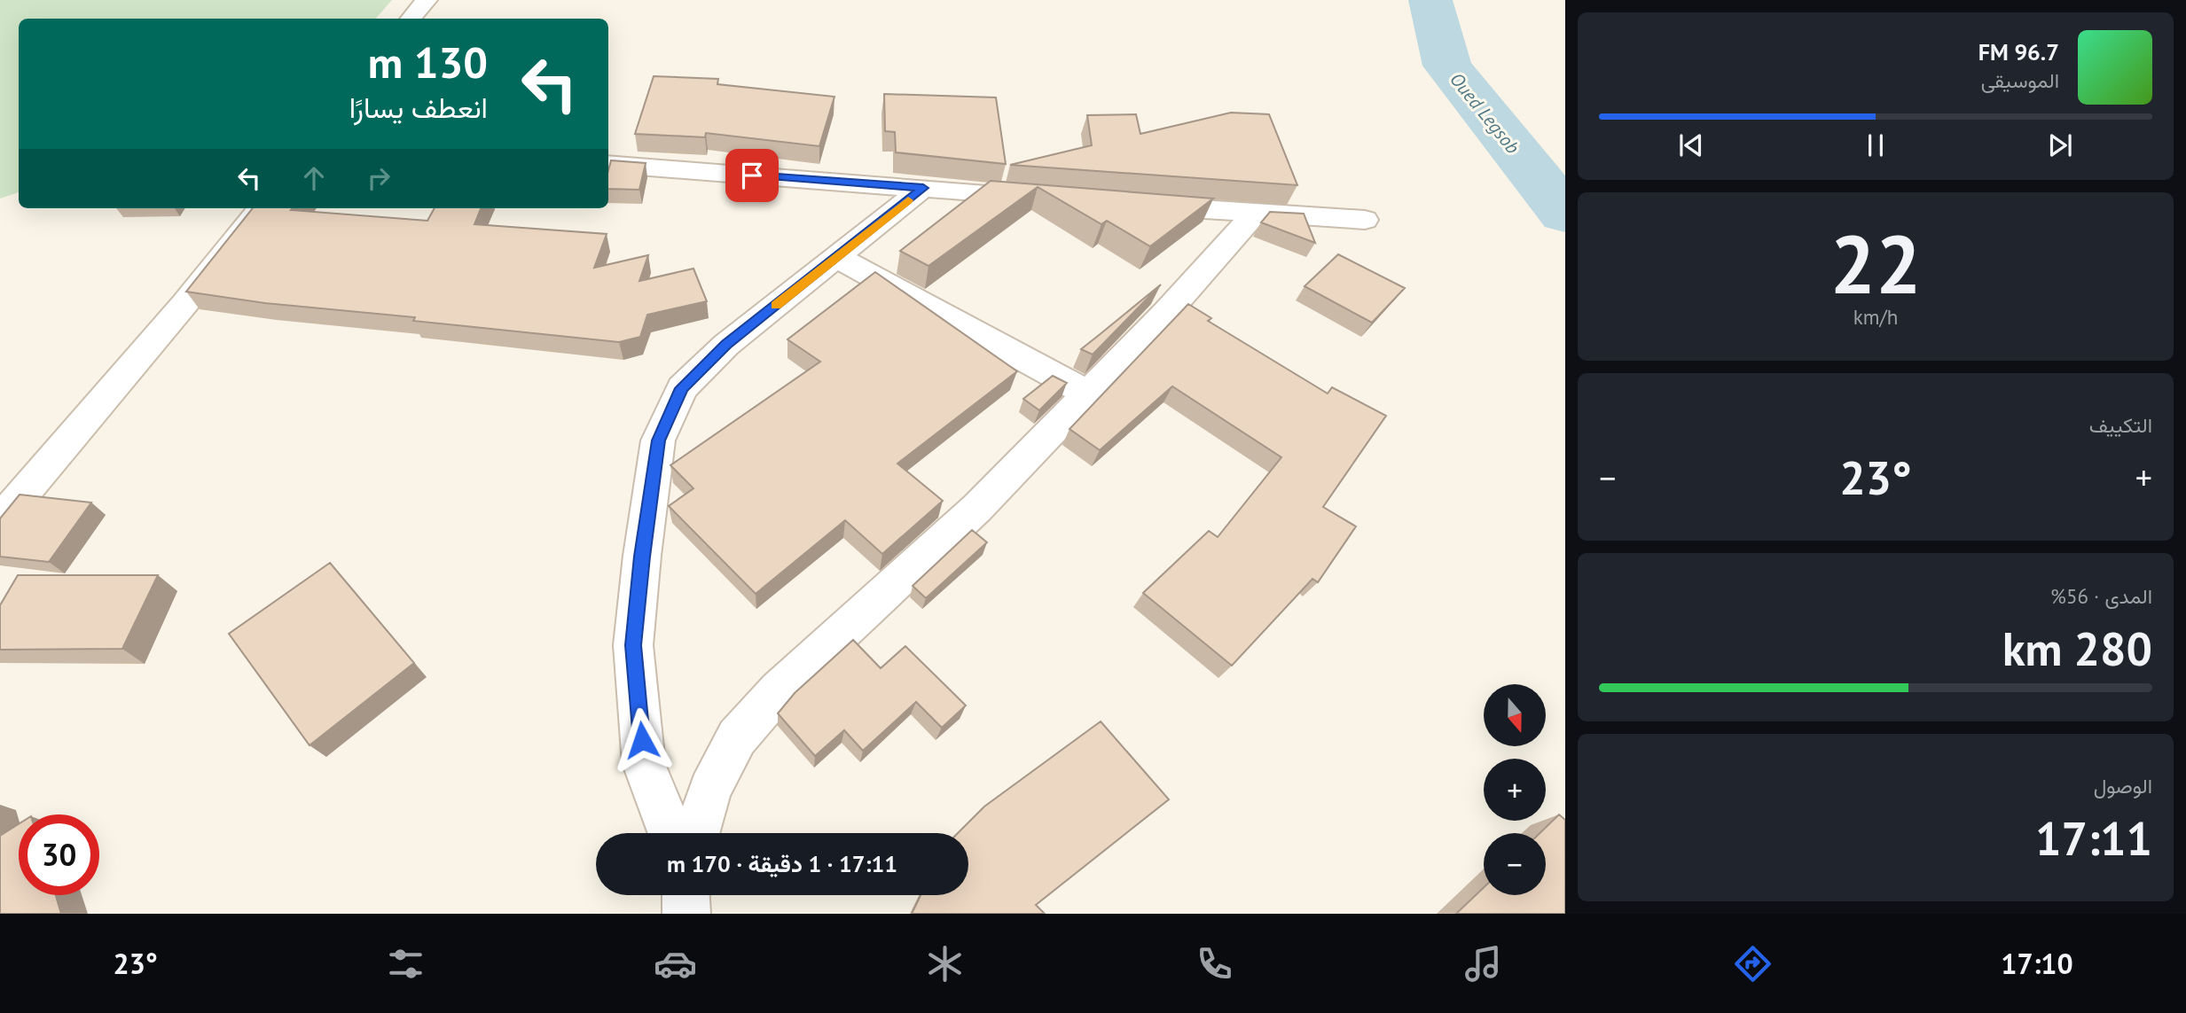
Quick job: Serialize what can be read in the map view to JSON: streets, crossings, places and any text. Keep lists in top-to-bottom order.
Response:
{
  "water": ["Oued Legsob"],
  "north": "bottom",
  "page": {
    "turn": ["130 m", "انعطف يسارًا"],
    "song": ["96.7 FM", "الموسيقى"],
    "tile": [
      ["22", "km/h"],
      "التكييف",
      ["المدى · 56%", "280 km"],
      ["الوصول", "17:11"]
    ],
    "heat": ["−", "23°", "+"],
    "map_buttons": ["+", "−"],
    "limit": "30",
    "trip": "17:11 · 1 دقيقة · 170 m",
    "tabs": ["17:10", "23°"]
  }
}
